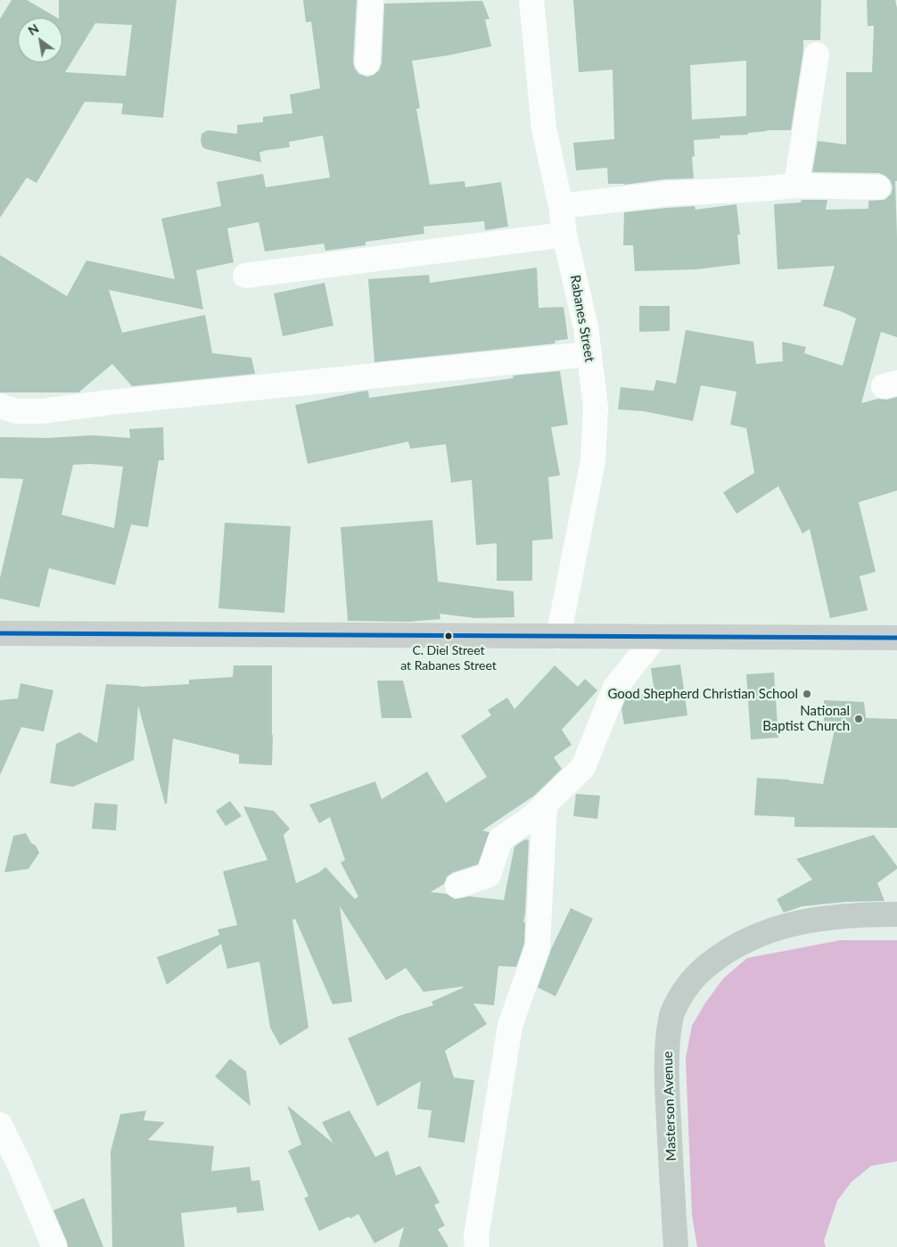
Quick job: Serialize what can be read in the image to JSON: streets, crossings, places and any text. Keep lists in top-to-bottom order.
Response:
{
  "streets": {
    "main road": ["Masterson Avenue"],
    "street": ["Rabanes Street"]
  },
  "places": ["C. Diel Street at Rabanes Street", "Good Shepherd Christian School", "National Baptist Church"],
  "north": "top left"
}
